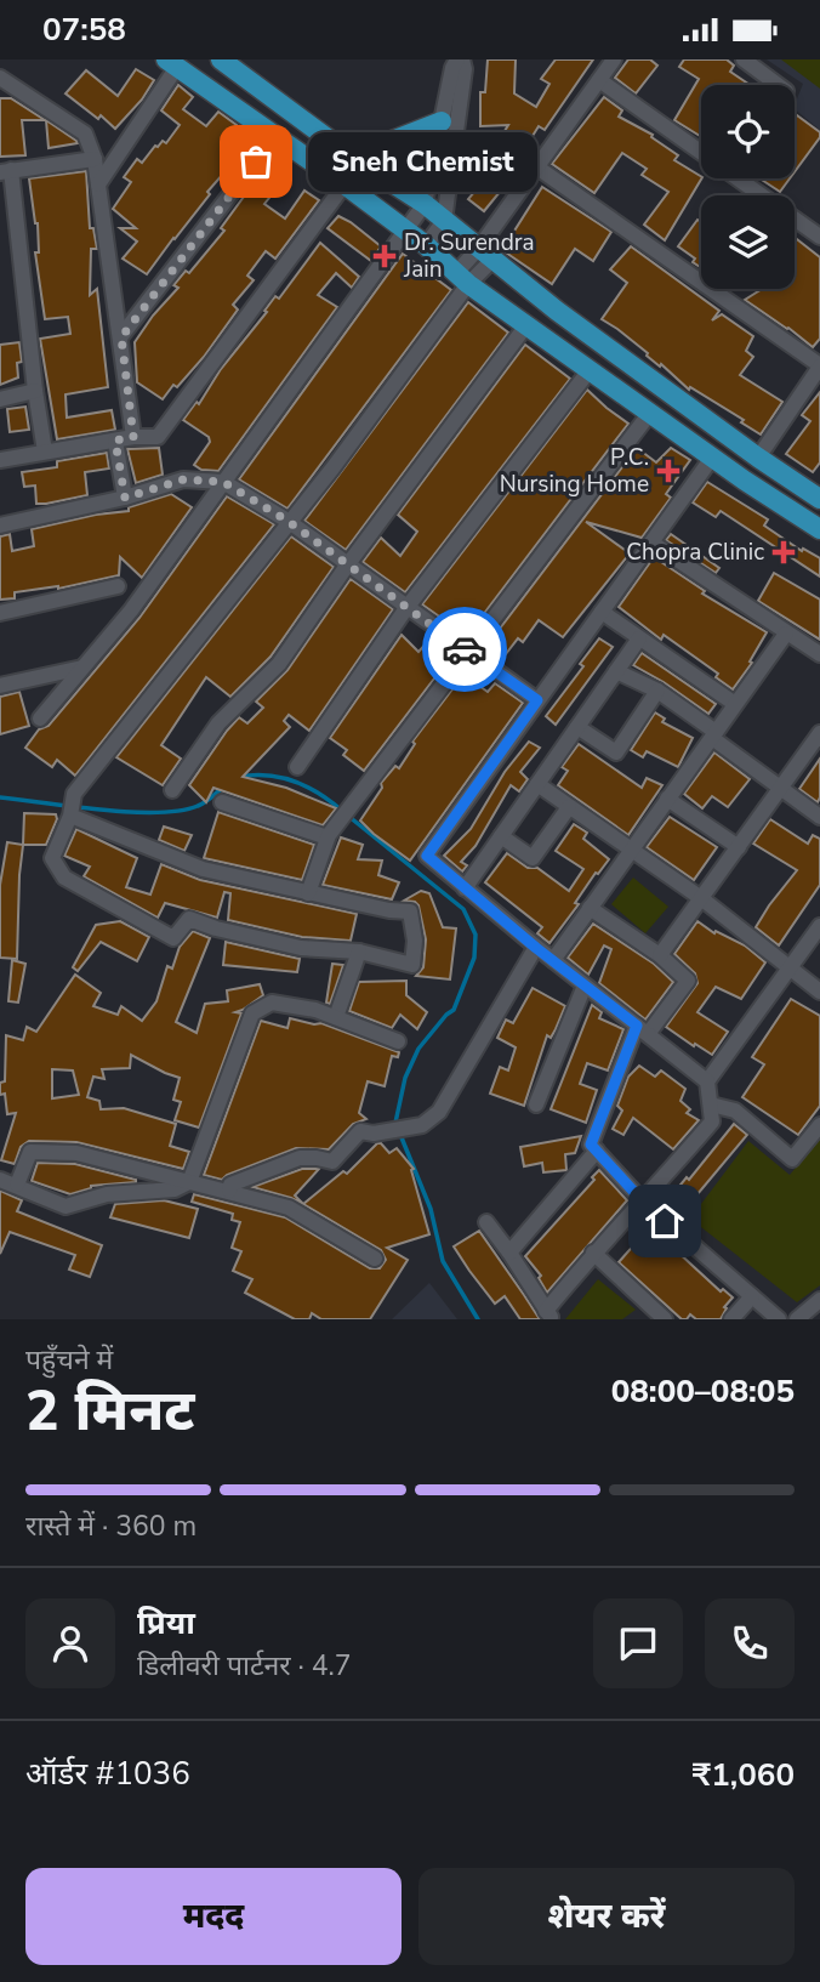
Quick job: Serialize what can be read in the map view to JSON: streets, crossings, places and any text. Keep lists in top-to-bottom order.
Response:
{
  "places": {
    "other": ["Sneh Chemist"],
    "health": ["Dr. Surendra Jain", "P.C. Nursing Home", "Chopra Clinic"]
  },
  "page": {
    "status": "07:58",
    "bubble": "Sneh Chemist",
    "heading": ["2 मिनट", "पहुँचने में", "08:00–08:05"],
    "panel": [
      "प्रिया",
      "डिलीवरी पार्टनर · 4.7",
      "ऑर्डर #1036",
      "₹1,060"
    ],
    "bar": "रास्ते में · 360 m",
    "buttons": ["मदद", "शेयर करें"]
  }
}
